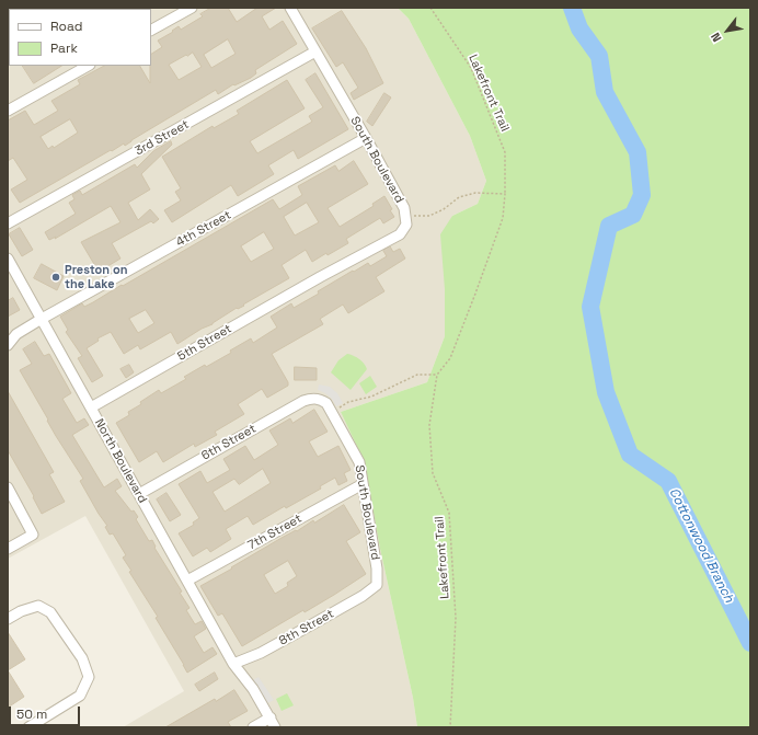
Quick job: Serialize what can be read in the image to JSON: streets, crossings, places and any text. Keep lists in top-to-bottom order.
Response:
{
  "streets": {
    "street": [
      "3rd Street",
      "South Boulevard",
      "4th Street",
      "5th Street",
      "6th Street",
      "North Boulevard",
      "7th Street",
      "8th Street"
    ],
    "path": ["Lakefront Trail"]
  },
  "crossings": [
    ["3rd Street", "South Boulevard"],
    ["South Boulevard", "4th Street"],
    ["South Boulevard", "5th Street"],
    ["South Boulevard", "6th Street"],
    ["South Boulevard", "7th Street"],
    ["South Boulevard", "8th Street"],
    ["4th Street", "North Boulevard"],
    ["5th Street", "North Boulevard"],
    ["6th Street", "North Boulevard"],
    ["North Boulevard", "7th Street"],
    ["North Boulevard", "8th Street"]
  ],
  "water": ["Cottonwood Branch"],
  "places": ["Preston on the Lake"],
  "legend": ["Road", "Park"],
  "scale_bar": "50 m",
  "north": "bottom left"
}
